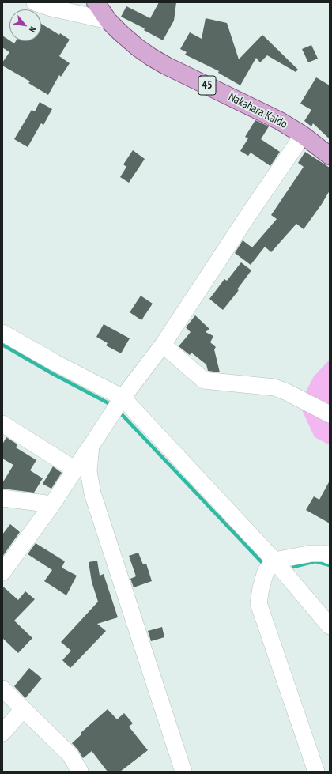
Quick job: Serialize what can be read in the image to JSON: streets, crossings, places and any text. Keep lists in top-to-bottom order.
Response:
{
  "streets": {
    "main road": ["45", "Nakahara Kaido"]
  },
  "north": "bottom right"
}
